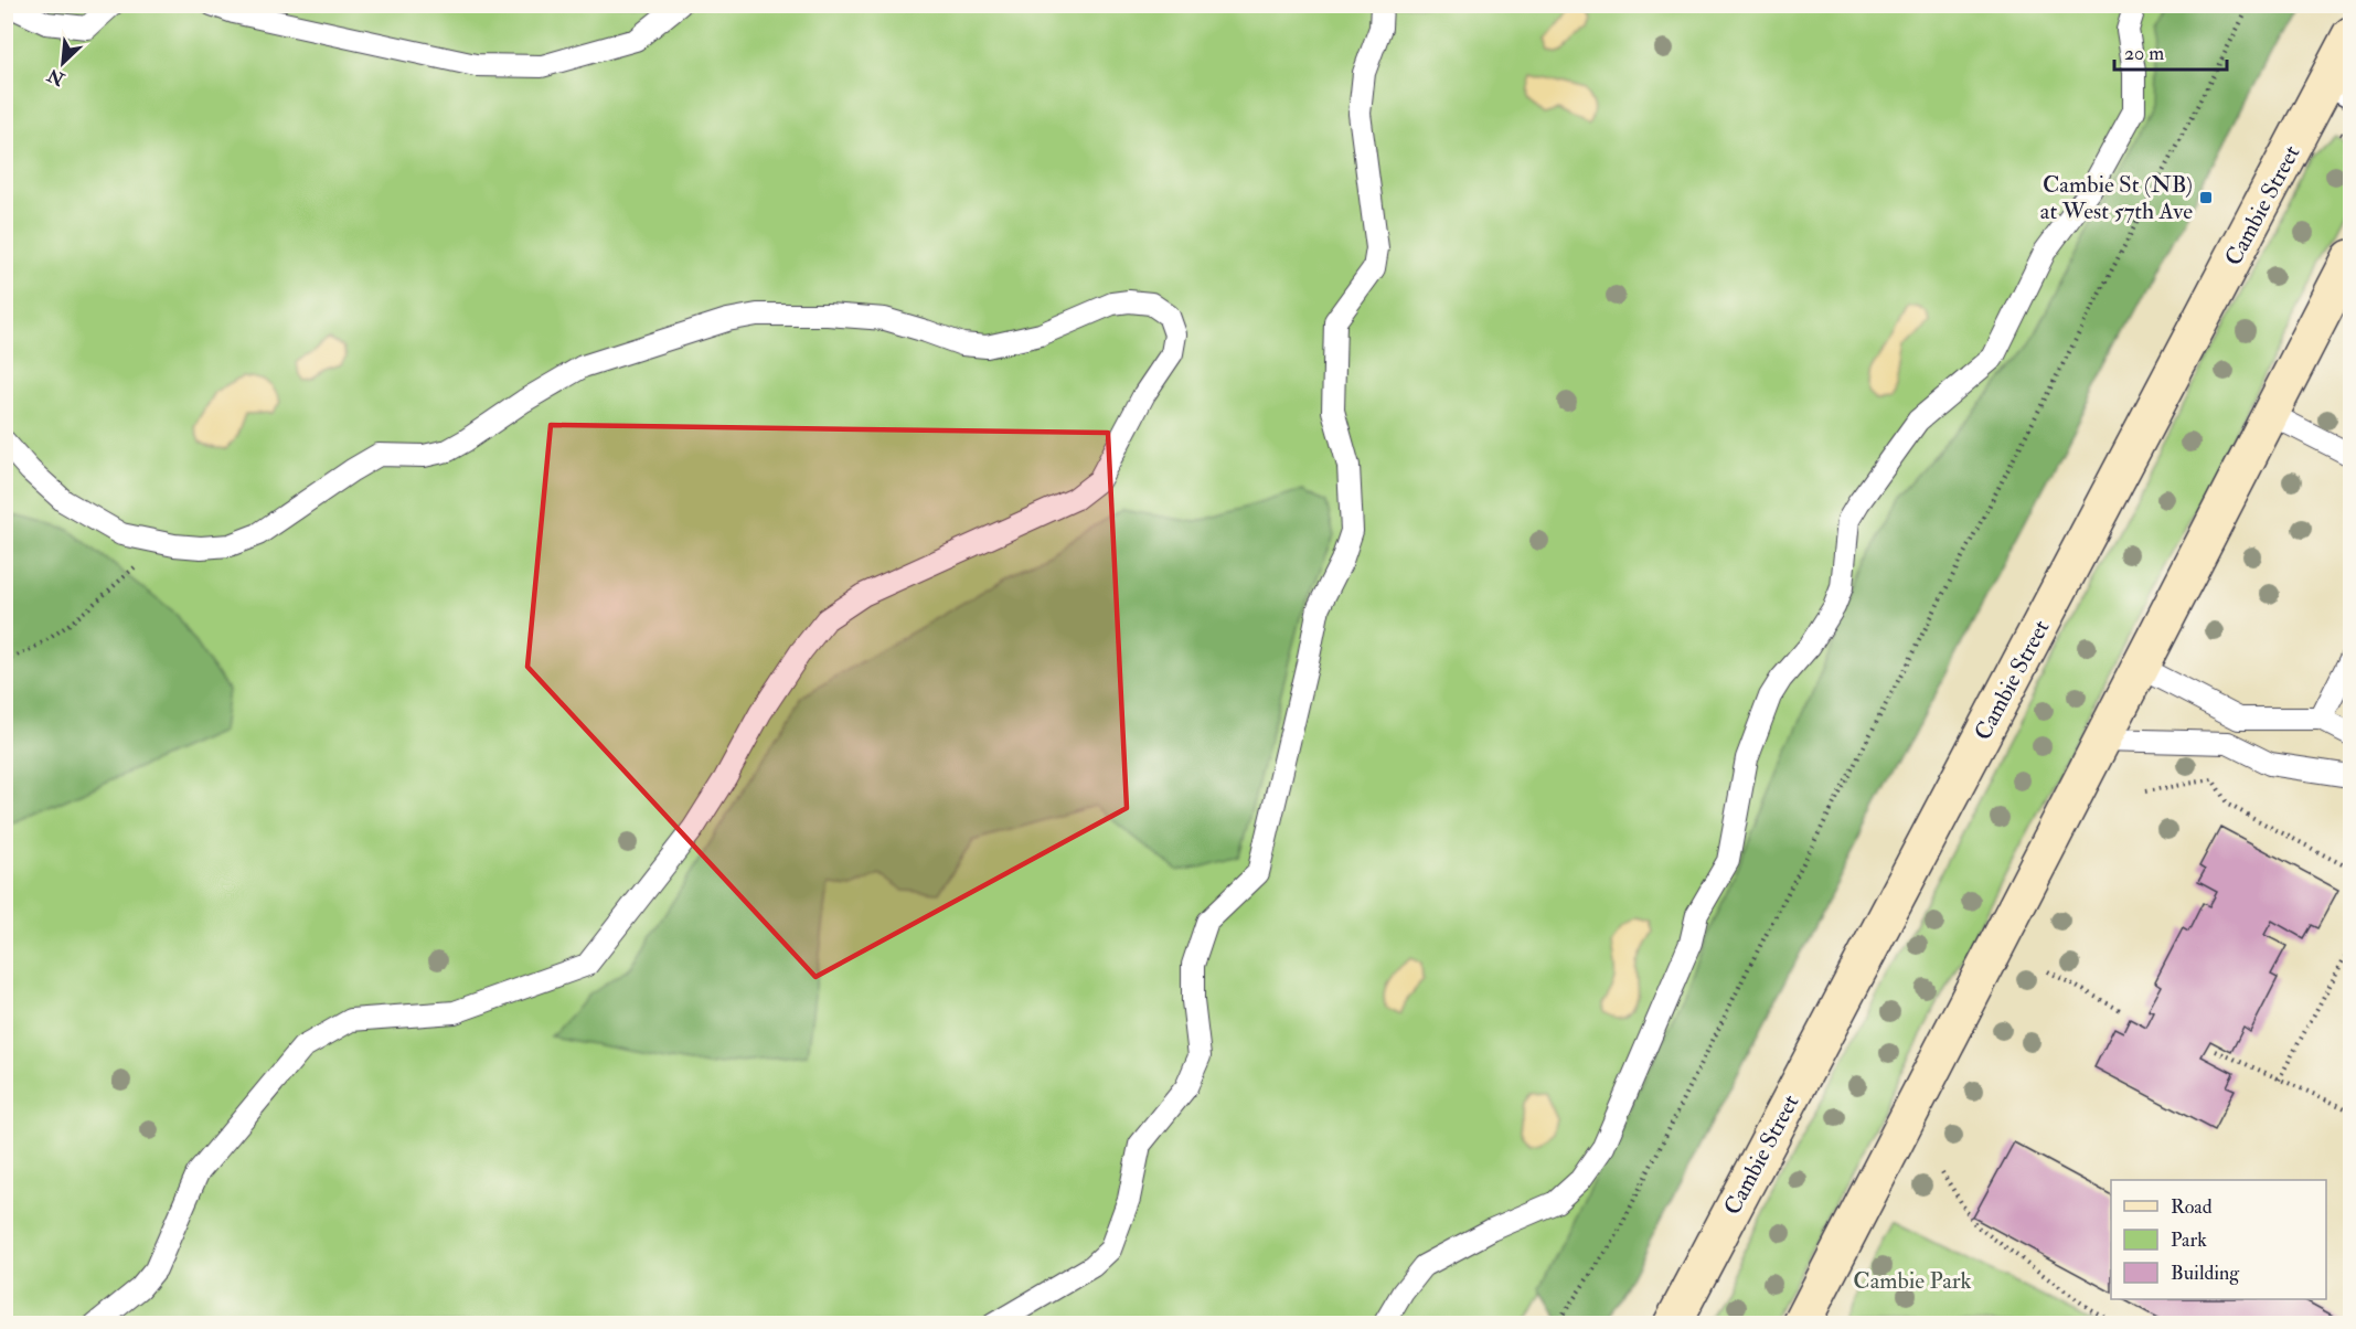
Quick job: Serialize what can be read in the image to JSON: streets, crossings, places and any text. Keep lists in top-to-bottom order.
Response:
{
  "streets": {
    "main road": ["Cambie Street"]
  },
  "parks": ["Cambie Park"],
  "places": {
    "transit": ["Cambie St (NB) at West 57th Ave"]
  },
  "legend": ["Road", "Park", "Building"],
  "scale_bar": "20 m",
  "north": "bottom left"
}
